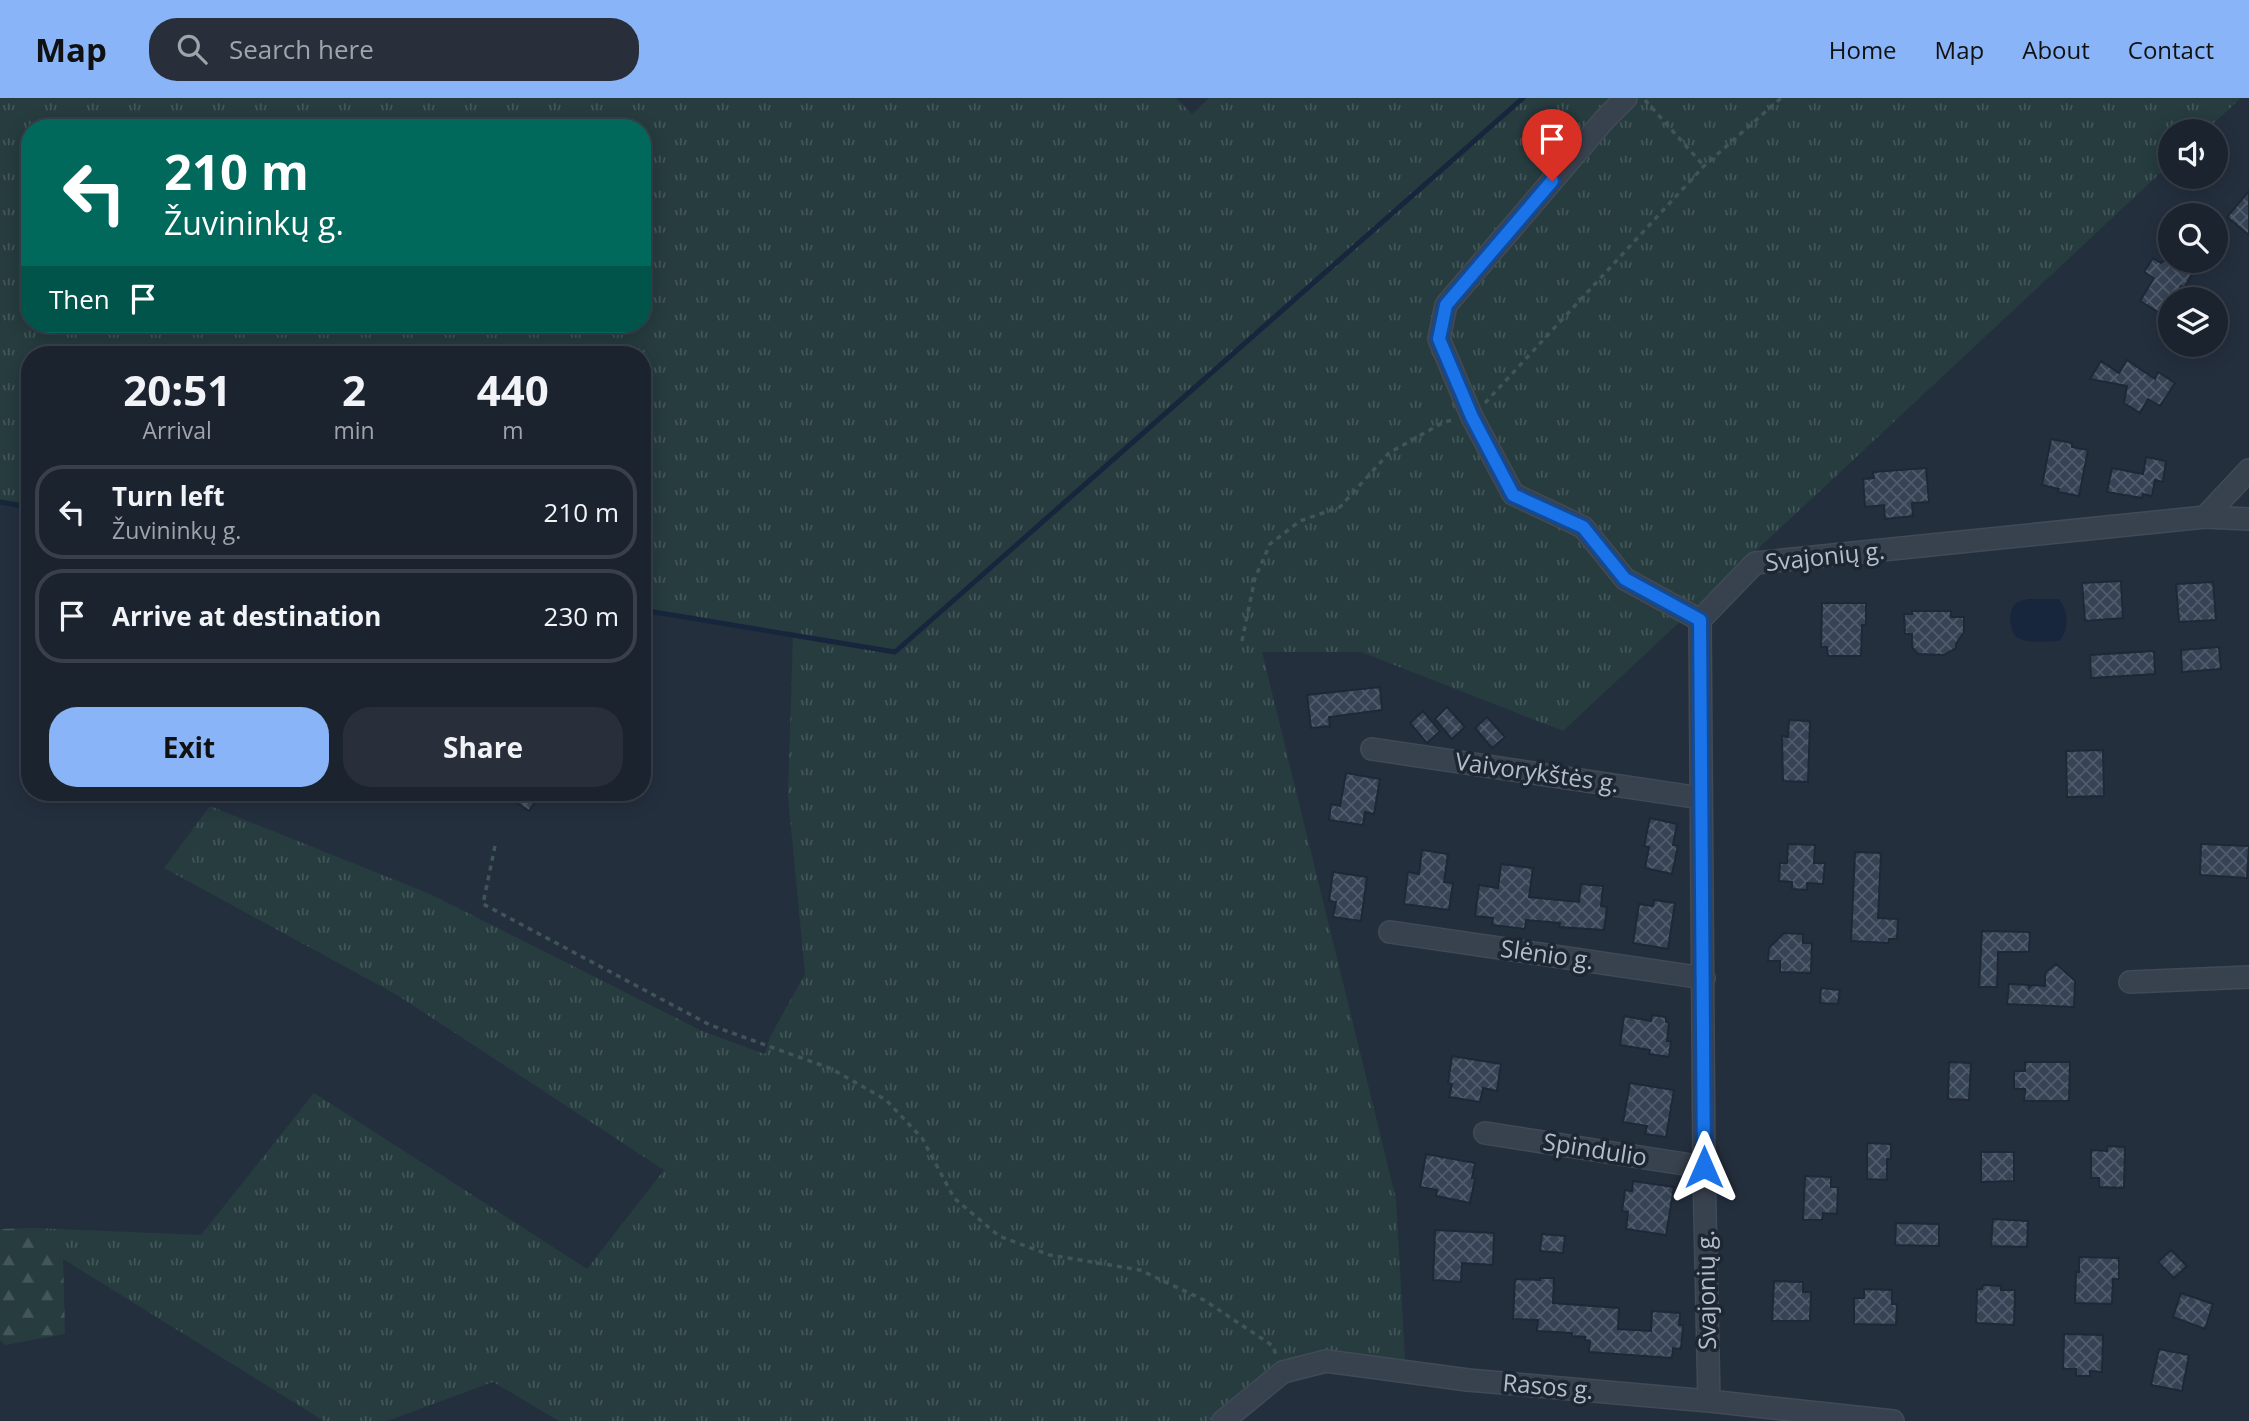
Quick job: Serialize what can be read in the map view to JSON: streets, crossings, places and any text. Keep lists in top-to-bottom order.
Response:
{
  "streets": {
    "street": [
      "Svajonių g.",
      "Vaivorykštės g.",
      "Slėnio g.",
      "Spindulio",
      "Rasos g."
    ]
  },
  "crossings": [
    ["Svajonių g.", "Vaivorykštės g."],
    ["Svajonių g.", "Slėnio g."],
    ["Svajonių g.", "Spindulio"],
    ["Svajonių g.", "Rasos g."]
  ],
  "page": {
    "header": "Map",
    "search": "Search here",
    "nav": [
      "Home",
      "Map",
      "About",
      "Contact"
    ],
    "turn": ["210 m", "Žuvininkų g."],
    "then": "Then",
    "eta": [
      "20:51",
      "Arrival",
      "2",
      "min",
      "440",
      "m"
    ],
    "list": [
      {
        "name": "Turn left",
        "note": "Žuvininkų g.",
        "value": "210 m"
      },
      {
        "name": "Arrive at destination",
        "value": "230 m"
      }
    ],
    "buttons": ["Exit", "Share"]
  }
}
